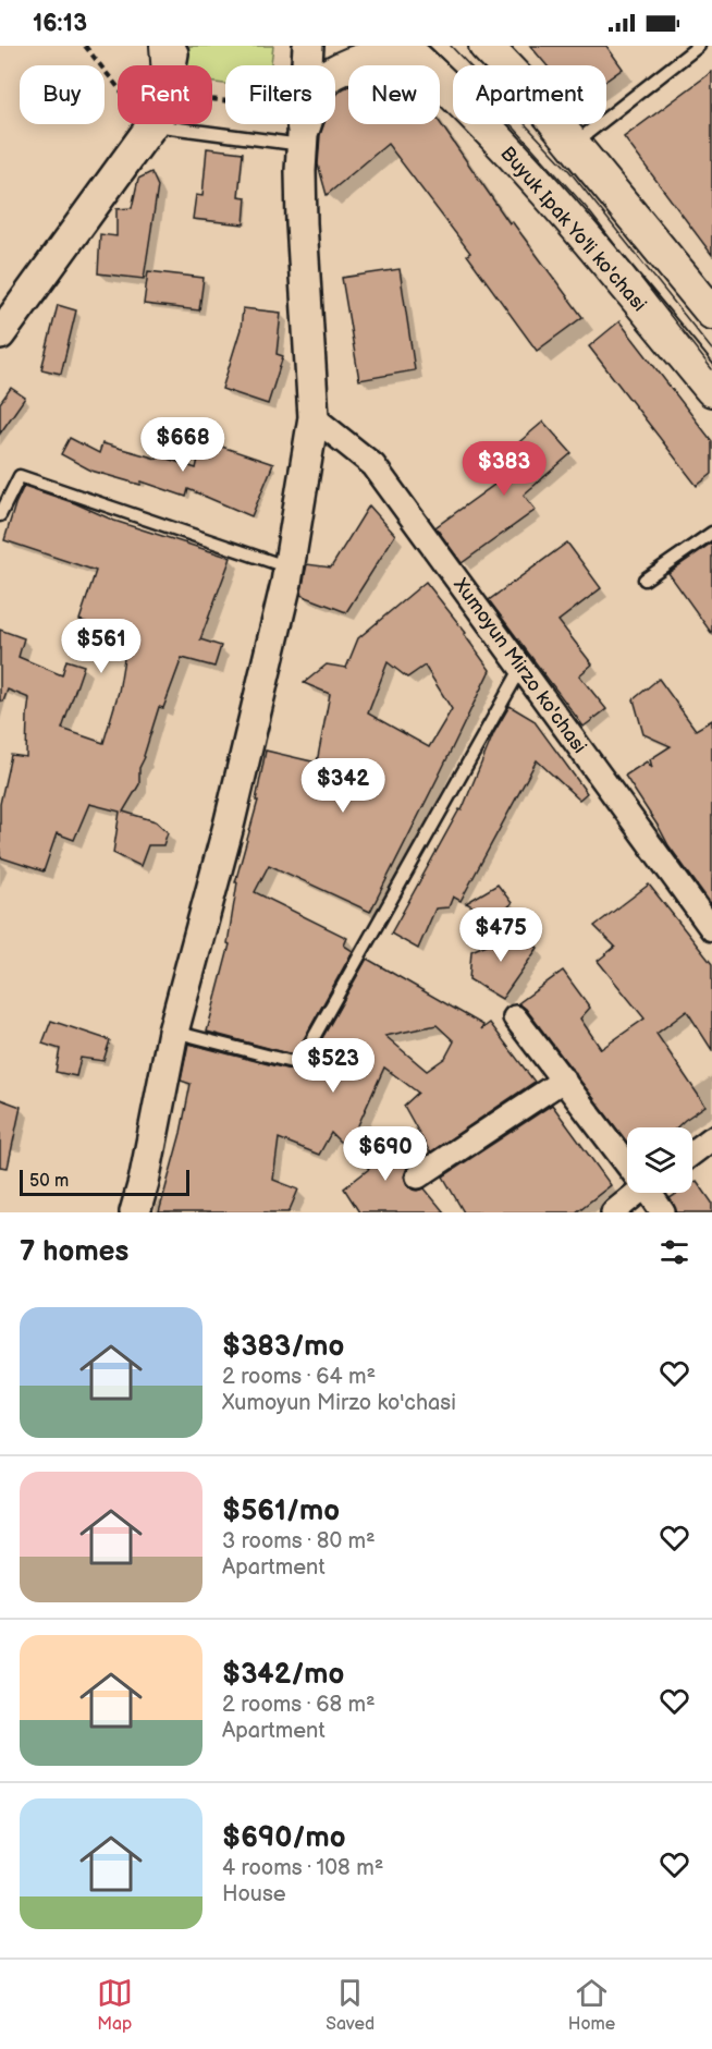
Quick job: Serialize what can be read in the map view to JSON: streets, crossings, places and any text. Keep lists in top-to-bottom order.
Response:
{
  "streets": {
    "main road": ["Buyuk Ipak Yo'li ko'chasi"],
    "street": ["Xumoyun Mirzo ko'chasi"]
  },
  "scale_bar": "50 m",
  "page": {
    "status": "16:13",
    "chip": [
      "Buy",
      "Rent",
      "Filters",
      "New",
      "Apartment"
    ],
    "price": [
      "$668",
      "$383",
      "$561",
      "$342",
      "$475",
      "$523",
      "$690"
    ],
    "scale": "50 m",
    "heading": "7 homes",
    "list": [
      {
        "name": "$383/mo",
        "note": "2 rooms · 64 m² · Xumoyun Mirzo ko'chasi"
      },
      {
        "name": "$561/mo",
        "note": "3 rooms · 80 m² · Apartment"
      },
      {
        "name": "$342/mo",
        "note": "2 rooms · 68 m² · Apartment"
      },
      {
        "name": "$690/mo",
        "note": "4 rooms · 108 m² · House"
      }
    ],
    "tabs": ["Map", "Saved", "Home"]
  }
}
